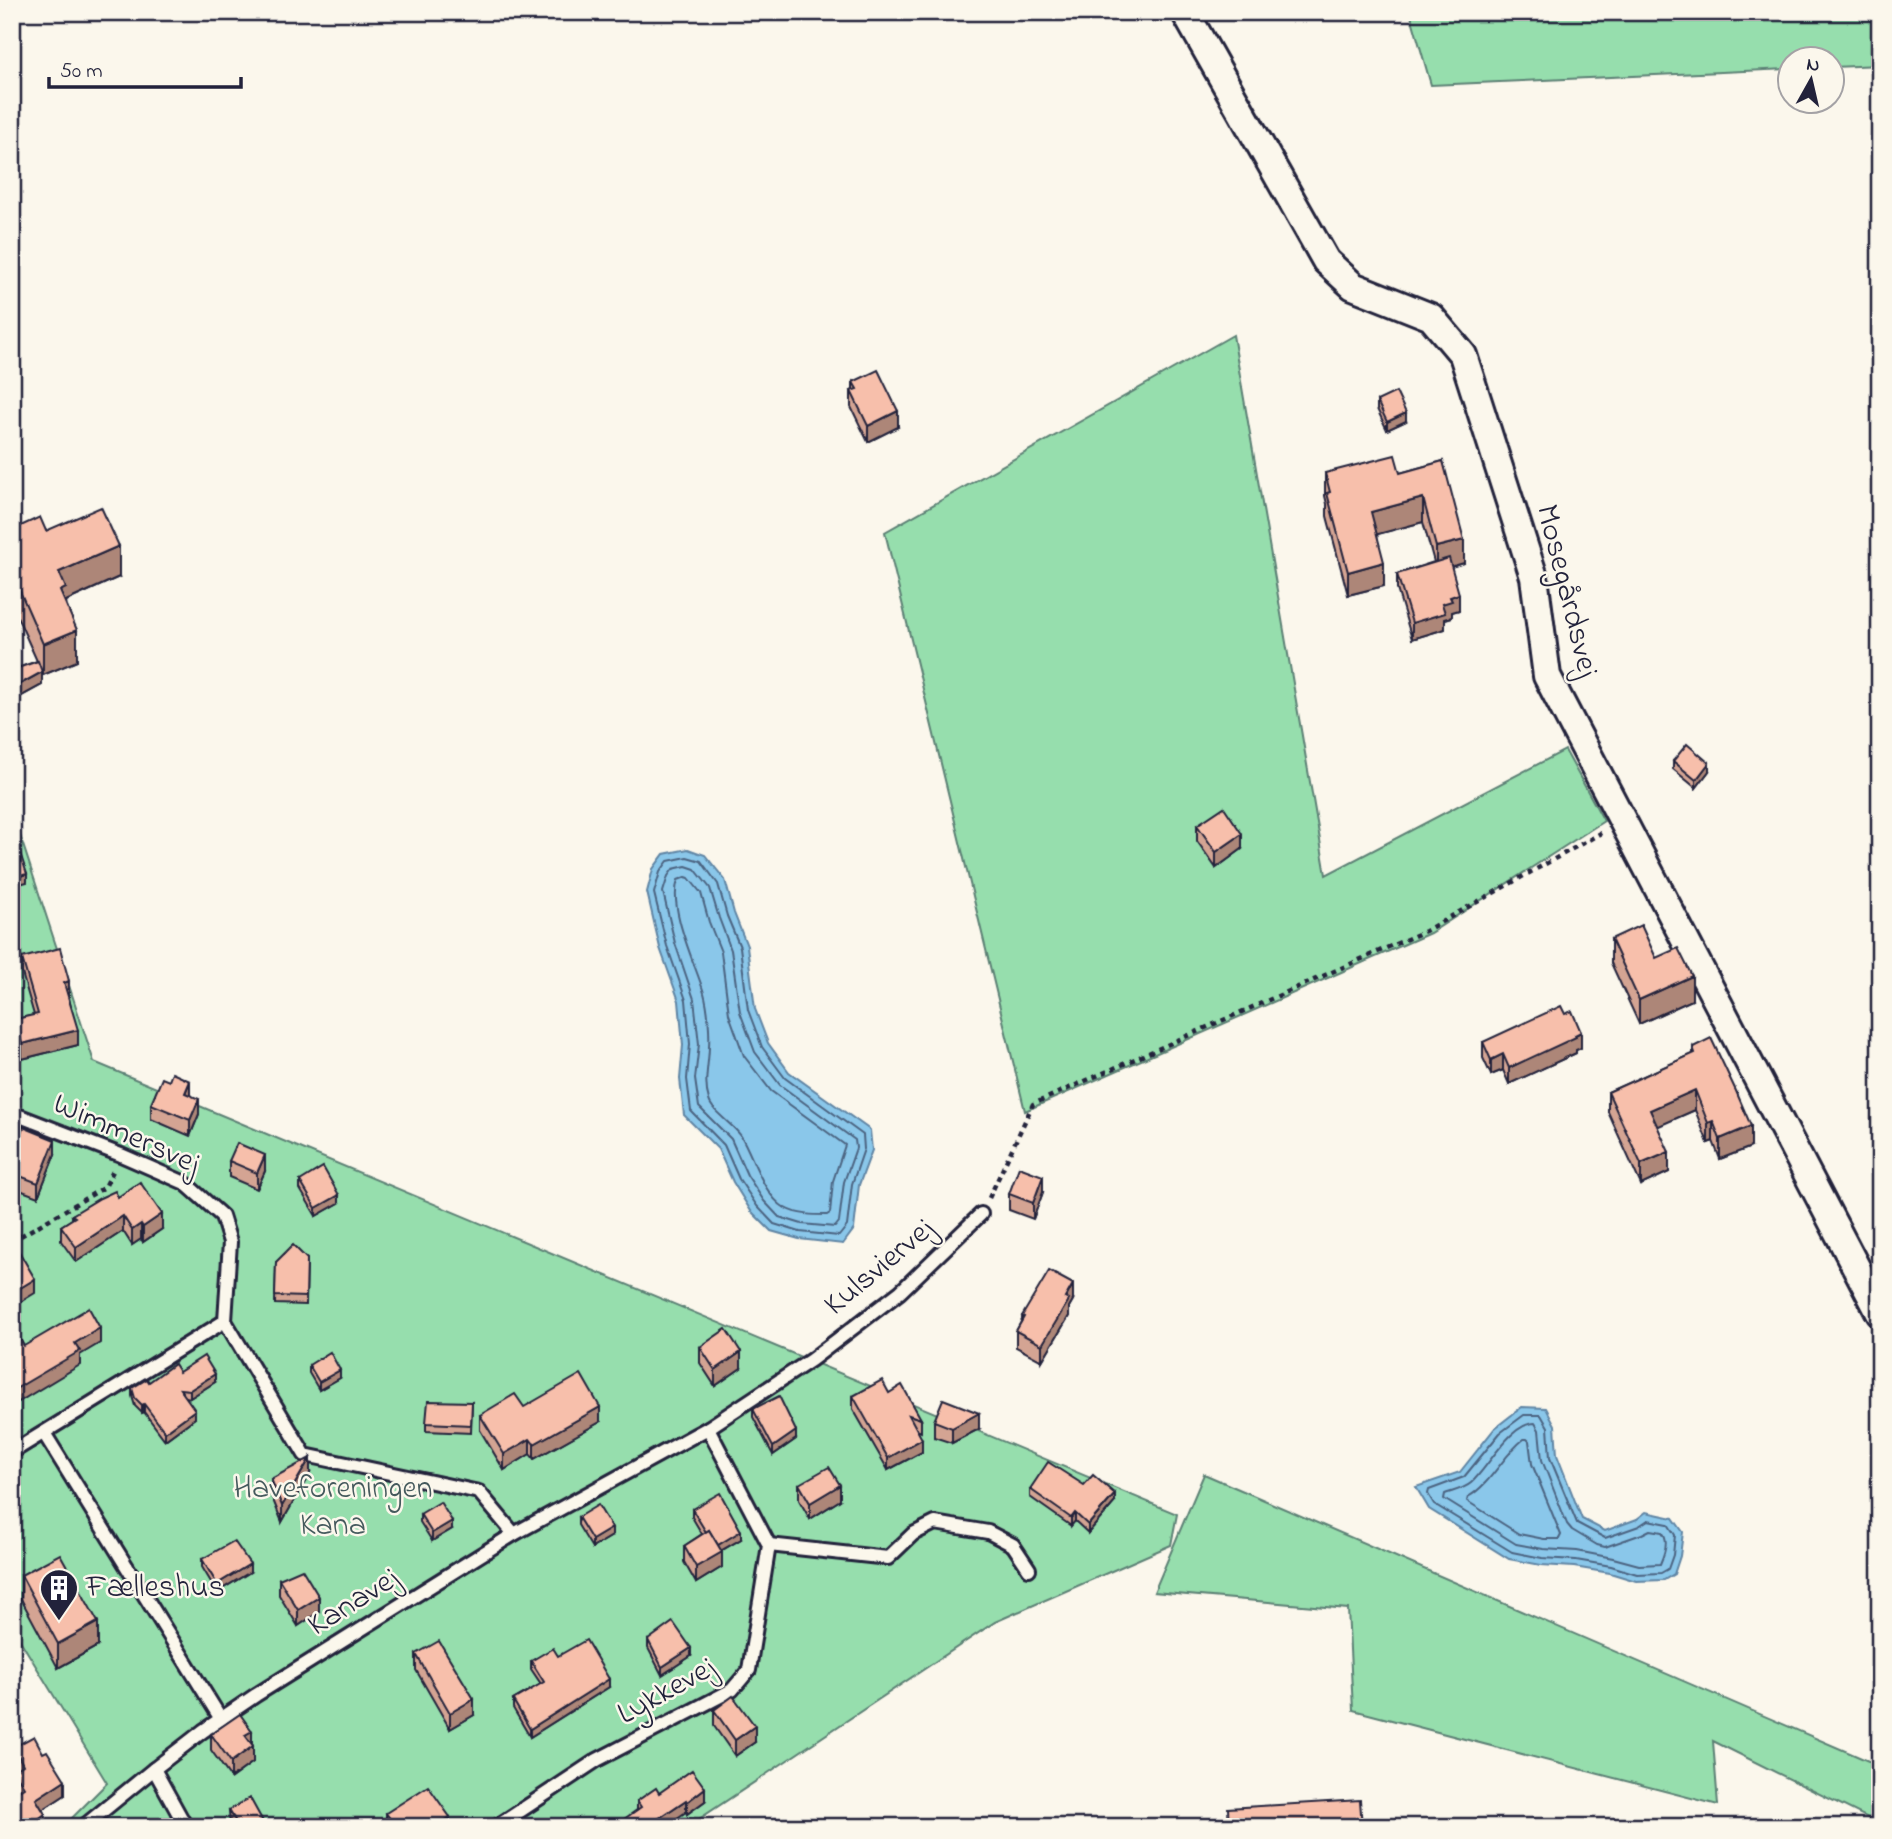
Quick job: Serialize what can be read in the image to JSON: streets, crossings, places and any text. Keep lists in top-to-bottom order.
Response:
{
  "streets": {
    "street": ["Mosegårdsvej"],
    "lane": [
      "Wimmersvej",
      "Kulsviervej",
      "Kanavej",
      "Lykkevej"
    ]
  },
  "crossings": [
    ["Kulsviervej", "Kanavej"]
  ],
  "parks": ["Haveforeningen Kana"],
  "places": {
    "building": ["Fælleshus"]
  },
  "scale_bar": "50 m",
  "north": "top"
}
